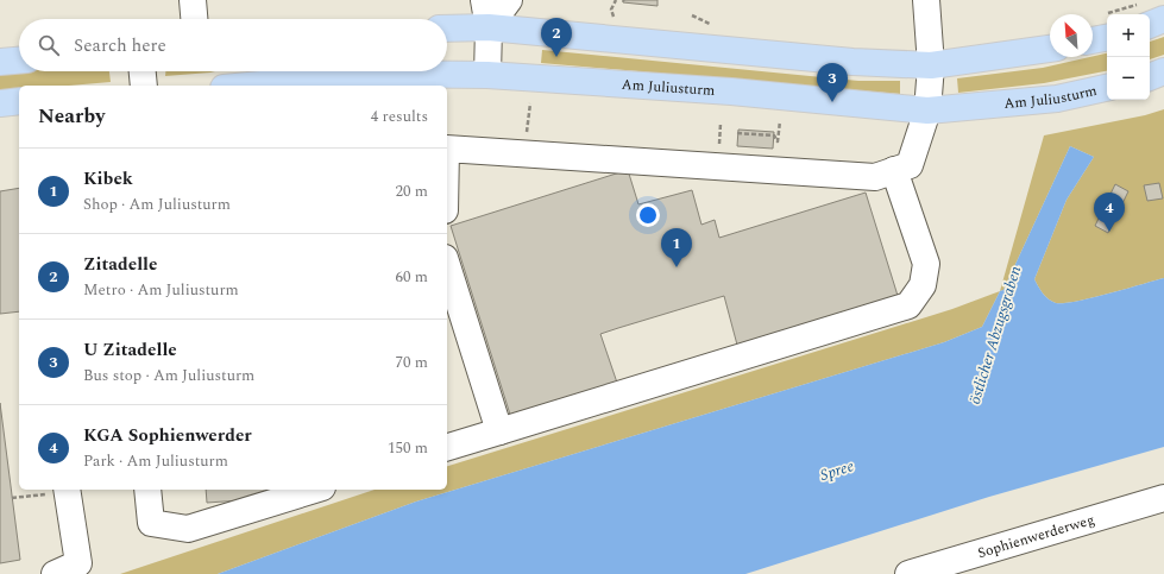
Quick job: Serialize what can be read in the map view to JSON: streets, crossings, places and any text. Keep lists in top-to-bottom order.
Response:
{
  "streets": {
    "main road": ["Am Juliusturm"],
    "street": ["Sophienwerderweg"]
  },
  "water": ["östlicher Abzugsgraben", "Spree"],
  "north": "top left",
  "page": {
    "map_buttons": ["+", "−"],
    "pins": [
      "2",
      "3",
      "4",
      "1"
    ],
    "search": "Search here",
    "heading": ["Nearby", "4 results"],
    "list": [
      {
        "mark": "1",
        "name": "Kibek",
        "note": "Shop · Am Juliusturm",
        "value": "20 m"
      },
      {
        "mark": "2",
        "name": "Zitadelle",
        "note": "Metro · Am Juliusturm",
        "value": "60 m"
      },
      {
        "mark": "3",
        "name": "U Zitadelle",
        "note": "Bus stop · Am Juliusturm",
        "value": "70 m"
      },
      {
        "mark": "4",
        "name": "KGA Sophienwerder",
        "note": "Park · Am Juliusturm",
        "value": "150 m"
      }
    ]
  }
}
